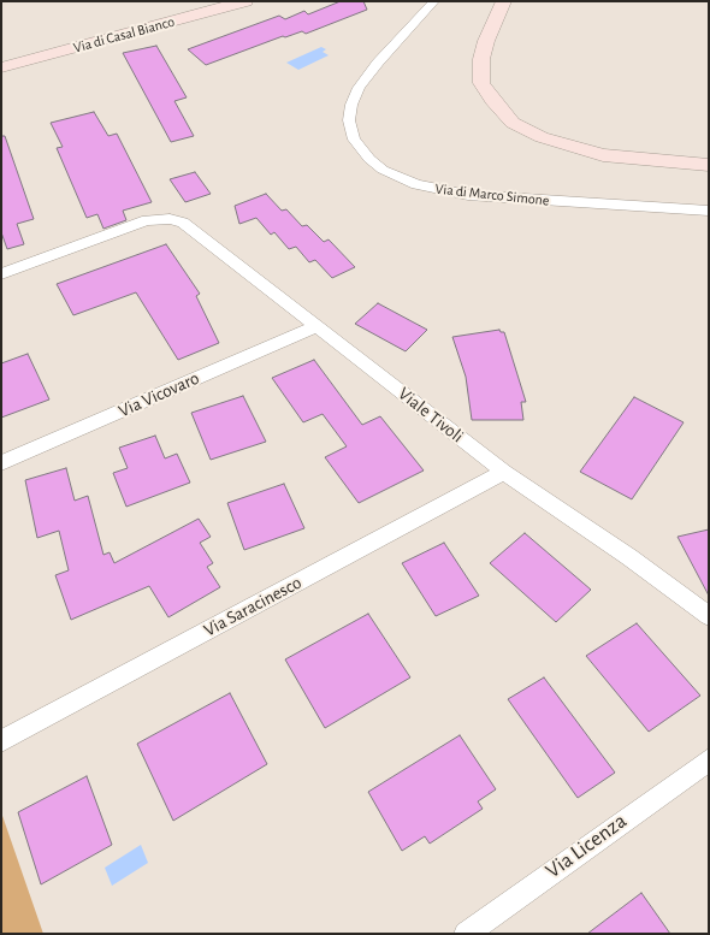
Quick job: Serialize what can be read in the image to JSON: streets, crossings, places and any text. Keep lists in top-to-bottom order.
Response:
{
  "streets": {
    "main road": ["Via di Casal Bianco"],
    "street": [
      "Via di Marco Simone",
      "Via Vicovaro",
      "Viale Tivoli",
      "Via Saracinesco",
      "Via Licenza"
    ]
  },
  "crossings": [
    ["Via Vicovaro", "Viale Tivoli"],
    ["Viale Tivoli", "Via Saracinesco"]
  ]
}
